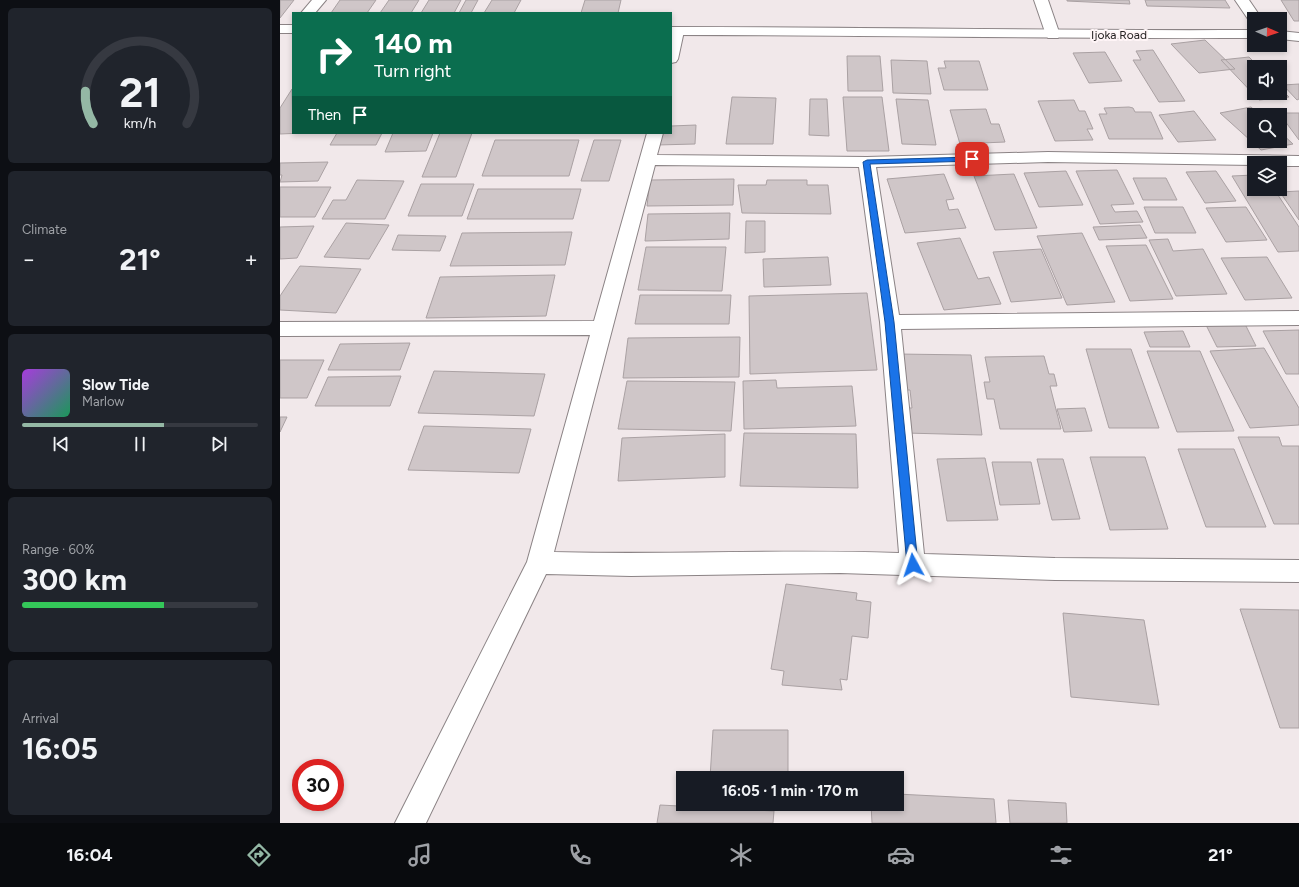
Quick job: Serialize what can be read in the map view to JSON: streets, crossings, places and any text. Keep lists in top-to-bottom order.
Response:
{
  "streets": {
    "street": ["Ijoka Road"]
  },
  "north": "right",
  "page": {
    "turn": ["140 m", "Turn right"],
    "then": "Then",
    "tile": [
      "Climate",
      ["Range · 60%", "300 km"],
      ["Arrival", "16:05"]
    ],
    "heat": ["−", "21°", "+"],
    "song": ["Slow Tide", "Marlow"],
    "limit": "30",
    "trip": "16:05 · 1 min · 170 m",
    "tabs": ["16:04", "21°"],
    "gauge": ["21", "km/h"]
  }
}
